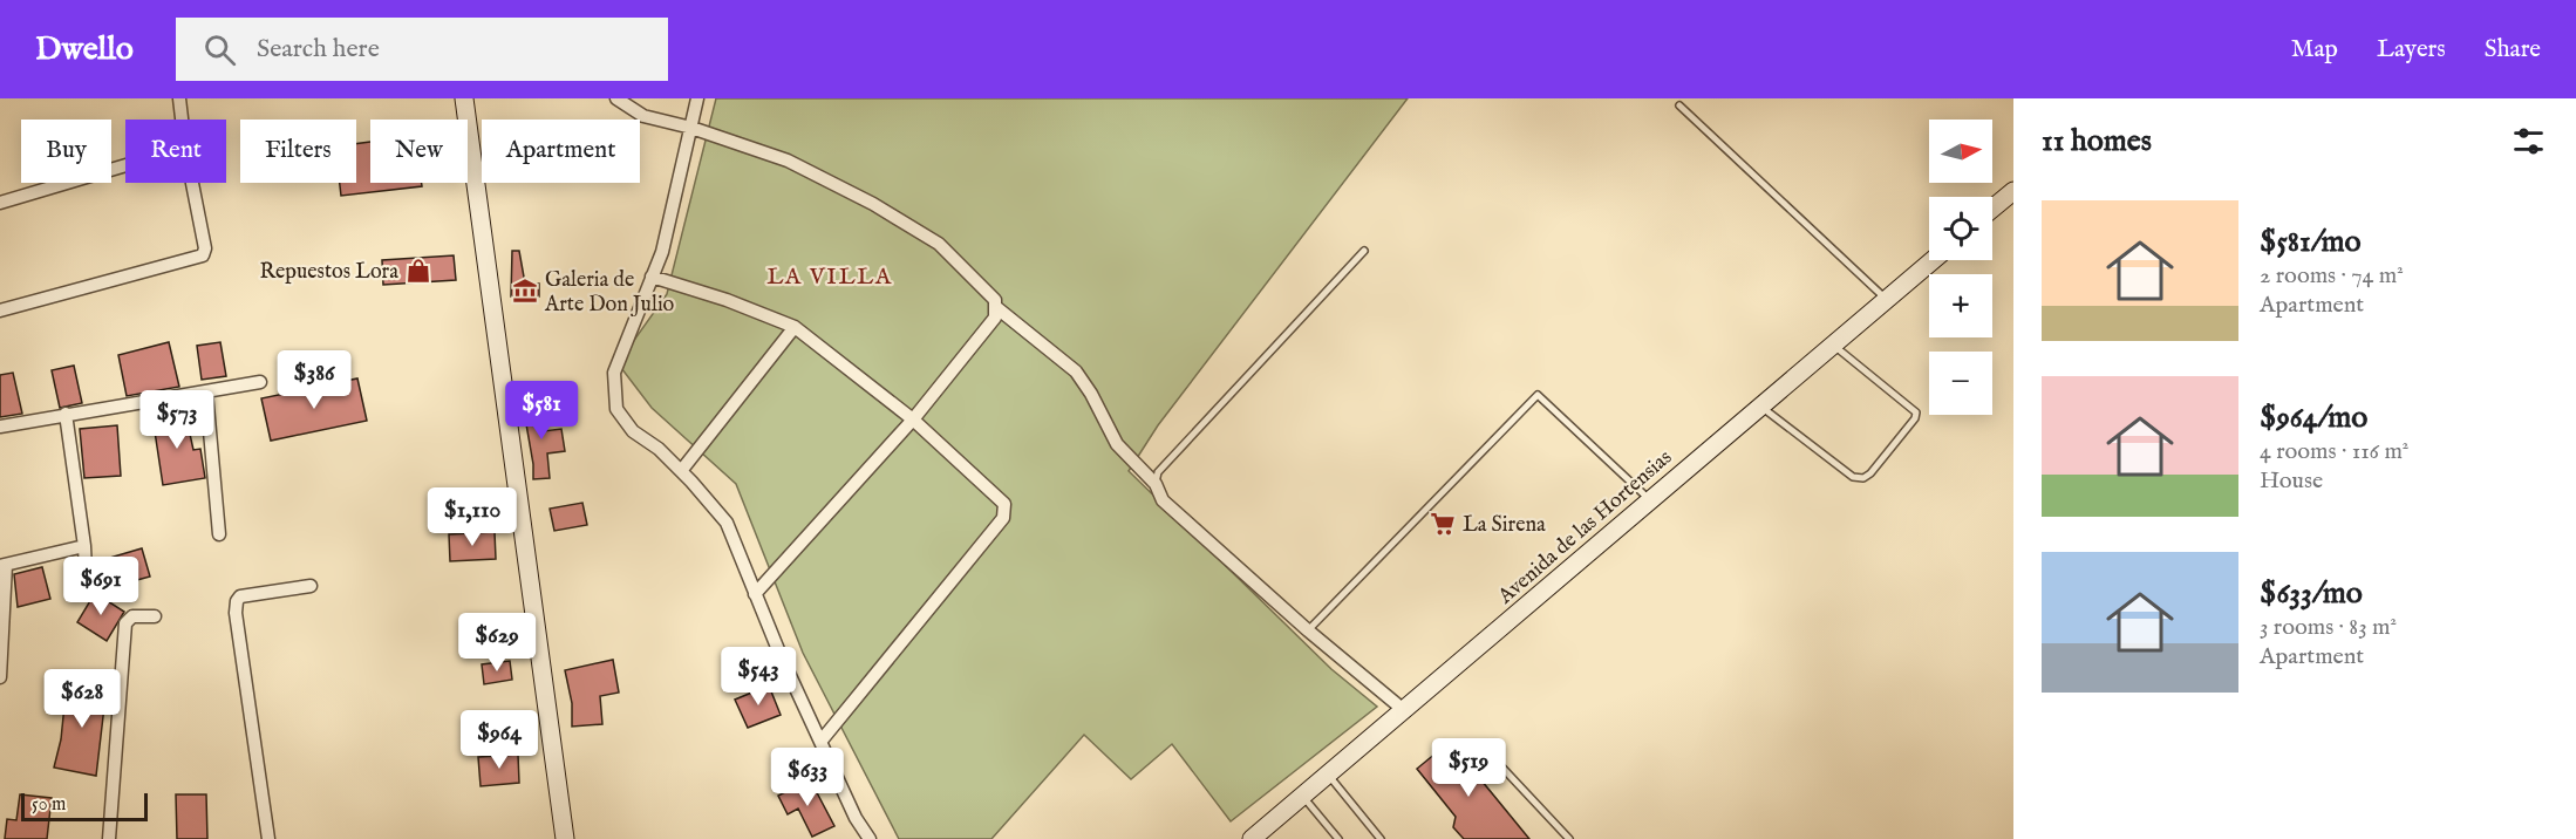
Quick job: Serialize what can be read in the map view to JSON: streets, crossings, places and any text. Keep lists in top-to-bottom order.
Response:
{
  "streets": {
    "main road": ["Avenida de las Hortensias"]
  },
  "districts": ["LA VILLA"],
  "places": {
    "shop": ["Repuestos Lora"],
    "museum": ["Galeria de Arte Don Julio"],
    "supermarket": ["La Sirena"]
  },
  "scale_bar": "50 m",
  "north": "right",
  "page": {
    "header": "Dwello",
    "search": "Search here",
    "nav": ["Map", "Layers", "Share"],
    "heading": "11 homes",
    "map_buttons": ["+", "−"],
    "chip": [
      "Buy",
      "Rent",
      "Filters",
      "New",
      "Apartment"
    ],
    "list": [
      {
        "name": "$581/mo",
        "note": "2 rooms · 74 m² · Apartment"
      },
      {
        "name": "$964/mo",
        "note": "4 rooms · 116 m² · House"
      },
      {
        "name": "$633/mo",
        "note": "3 rooms · 83 m² · Apartment"
      }
    ],
    "price": [
      "$386",
      "$581",
      "$573",
      "$1,110",
      "$691",
      "$629",
      "$543",
      "$628",
      "$964",
      "$519",
      "$633"
    ],
    "scale": "50 m"
  }
}
